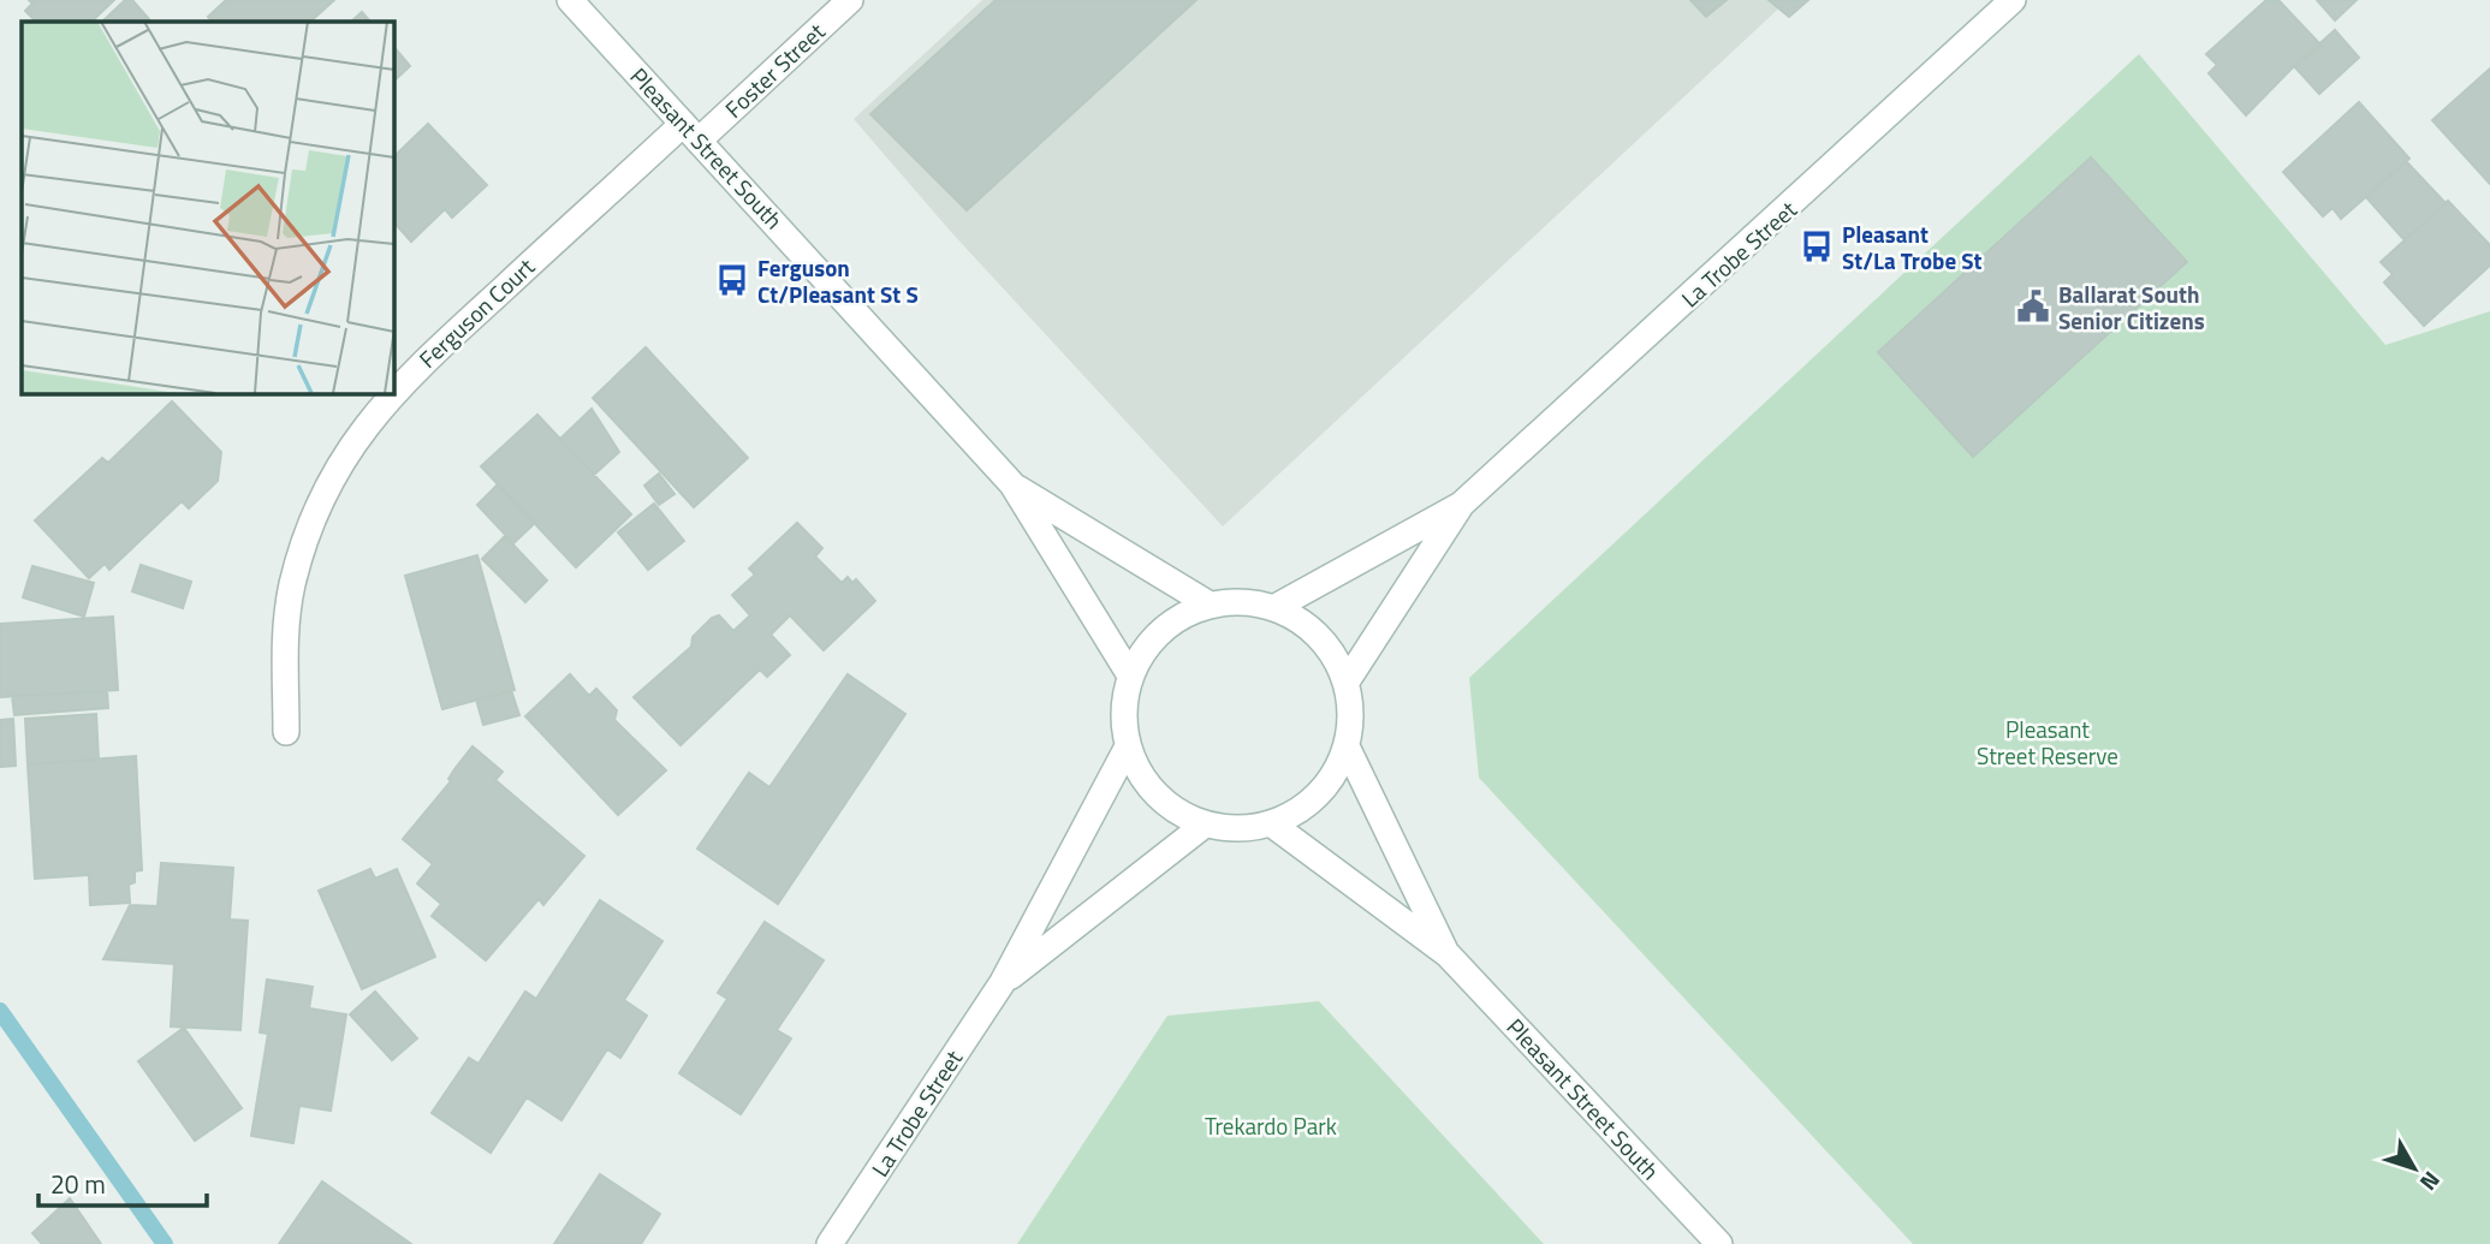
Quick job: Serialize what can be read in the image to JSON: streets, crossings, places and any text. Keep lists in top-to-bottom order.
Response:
{
  "streets": {
    "street": [
      "Foster Street",
      "Pleasant Street South",
      "La Trobe Street",
      "Ferguson Court"
    ]
  },
  "crossings": [
    ["Foster Street", "Pleasant Street South"],
    ["Foster Street", "Ferguson Court"],
    ["Pleasant Street South", "La Trobe Street"],
    ["Pleasant Street South", "Ferguson Court"]
  ],
  "parks": ["Pleasant Street Reserve", "Trekardo Park"],
  "places": {
    "bus stop": ["Pleasant St/La Trobe St", "Ferguson Ct/Pleasant St S"],
    "public building": ["Ballarat South Senior Citizens"]
  },
  "scale_bar": "20 m",
  "north": "bottom right"
}
